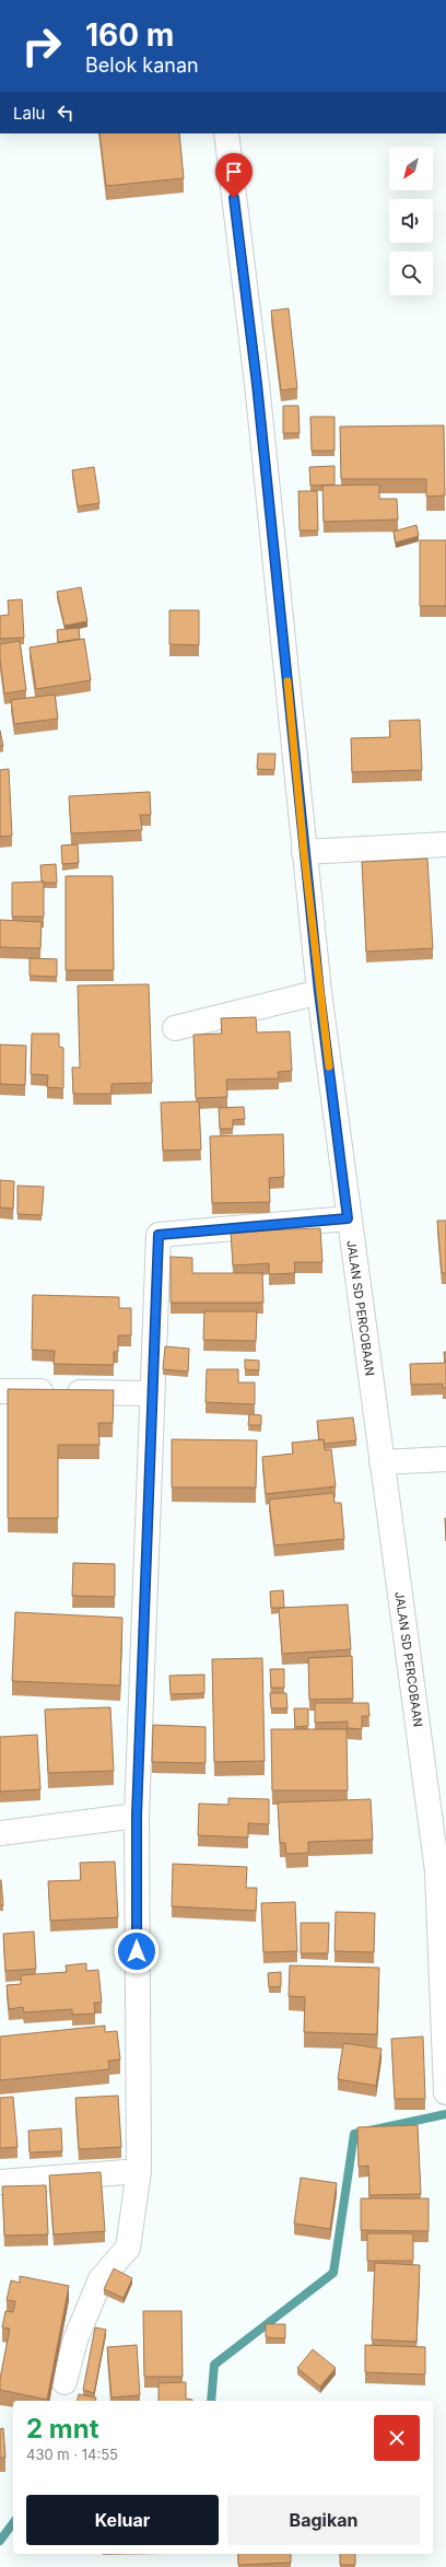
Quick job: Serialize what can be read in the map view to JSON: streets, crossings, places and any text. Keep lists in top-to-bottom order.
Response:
{
  "streets": {
    "street": ["JALAN SD PERCOBAAN"]
  },
  "north": "bottom left",
  "page": {
    "turn": ["160 m", "Belok kanan"],
    "then": "Lalu",
    "heading": ["2 mnt", "430 m · 14:55"],
    "buttons": ["Keluar", "Bagikan"]
  }
}
